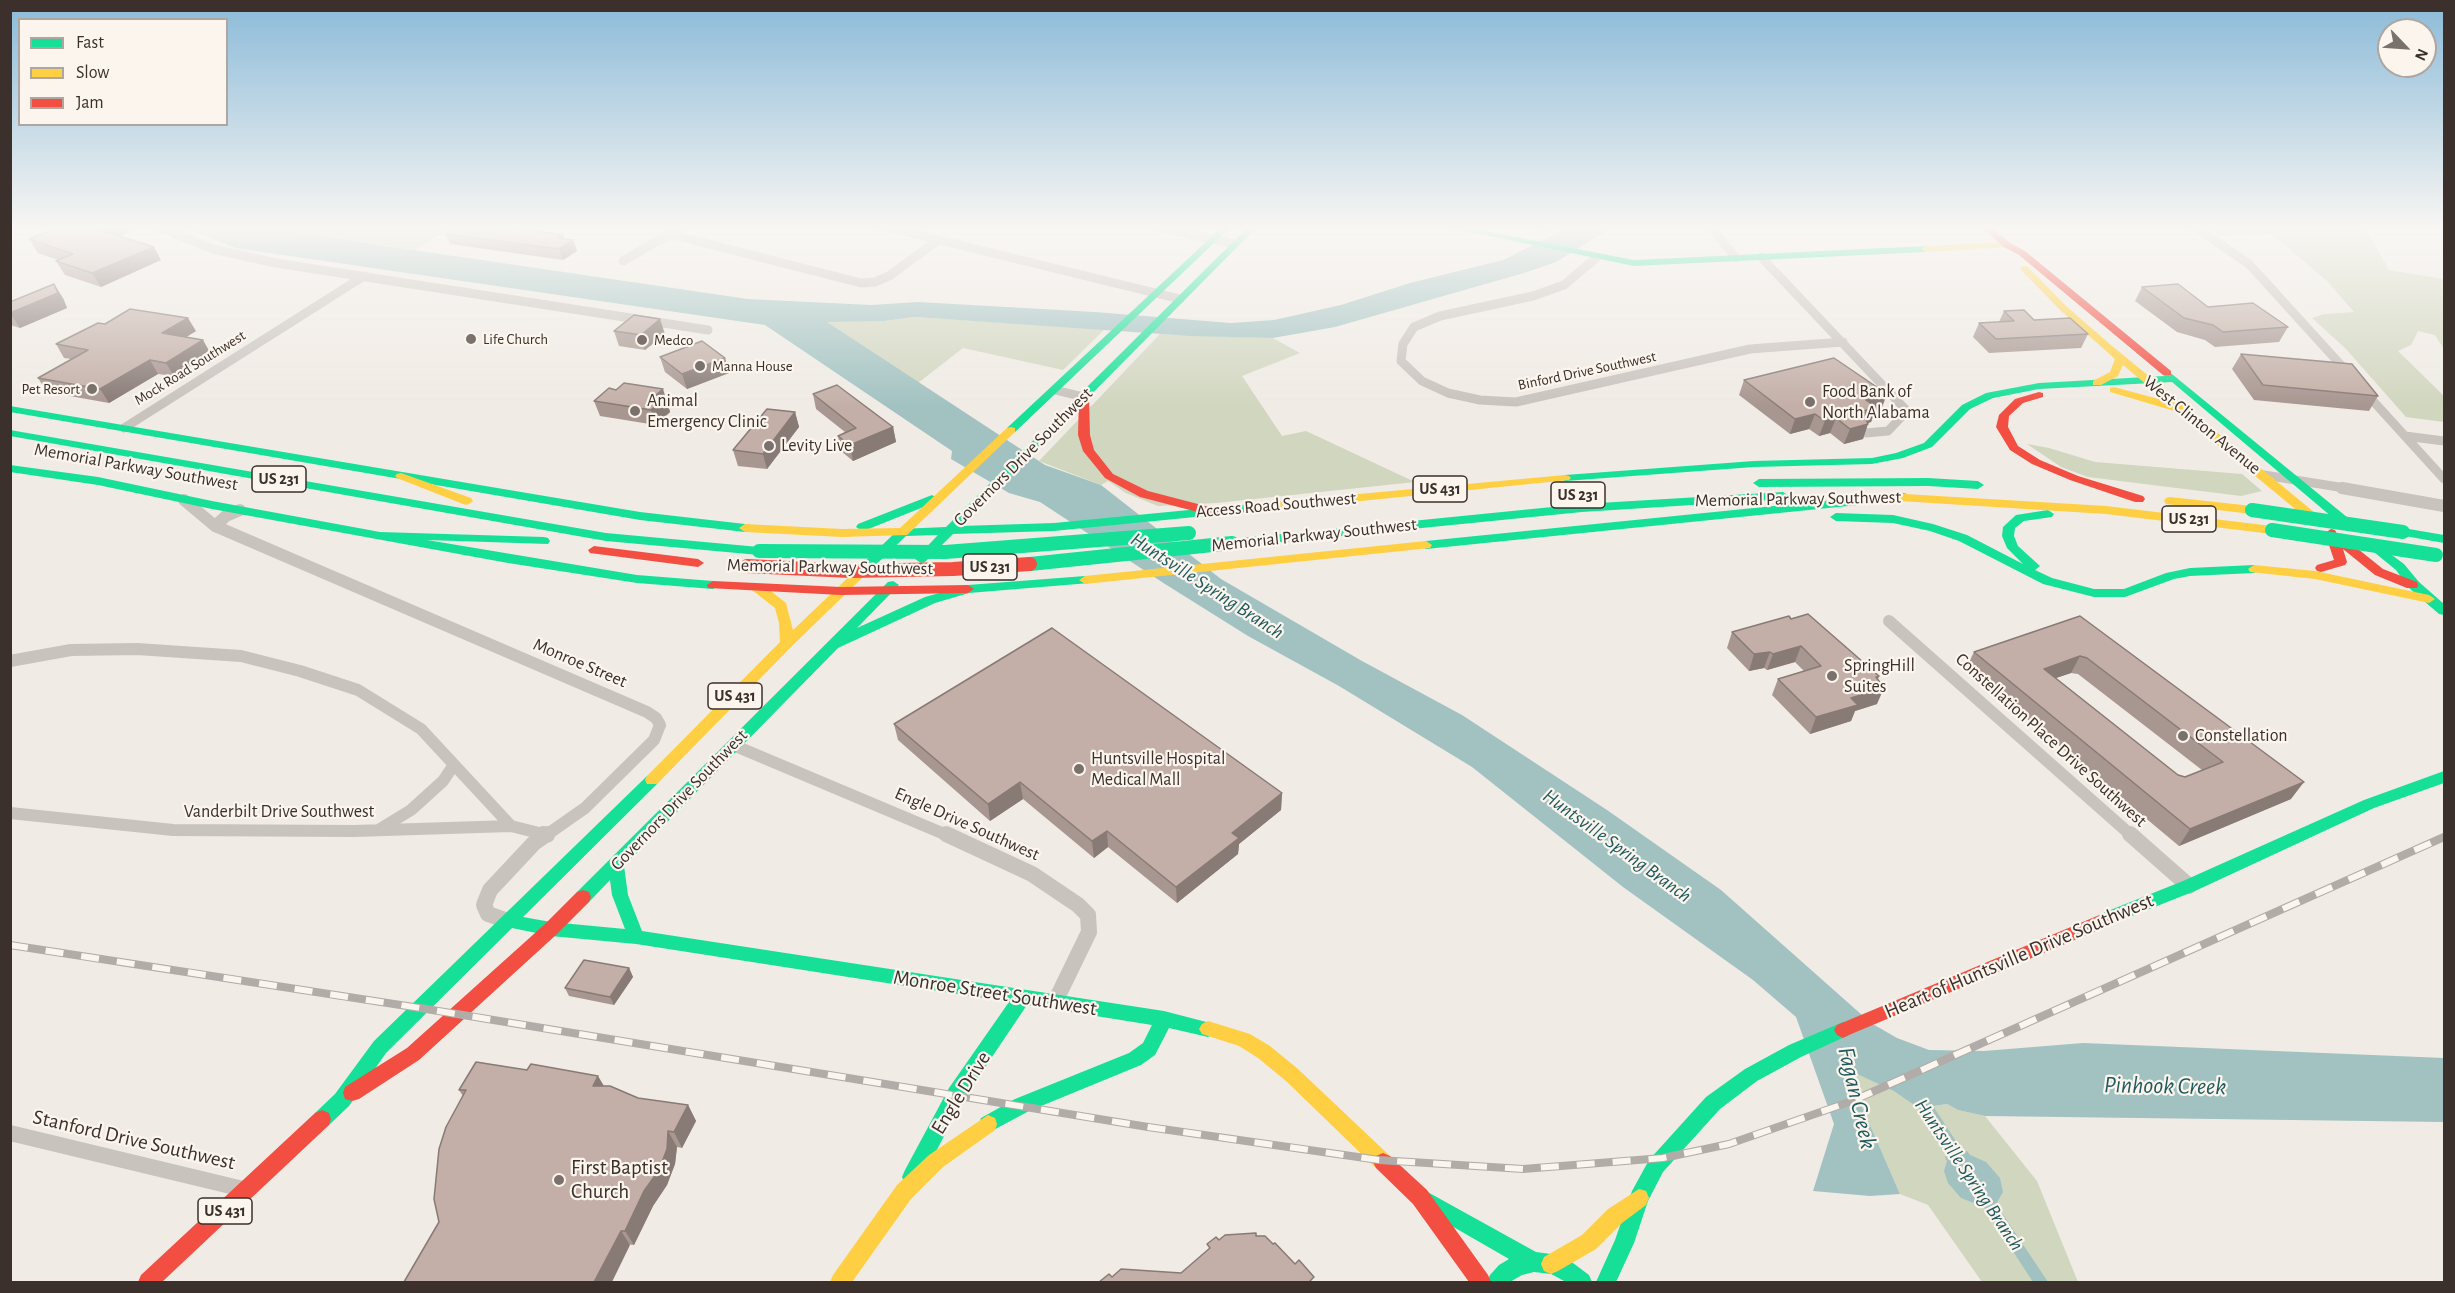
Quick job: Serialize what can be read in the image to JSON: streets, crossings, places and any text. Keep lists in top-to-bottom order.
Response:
{
  "streets": {
    "main road": [
      "West Clinton Avenue",
      "Governors Drive Southwest",
      "Memorial Parkway Southwest",
      "US 231",
      "US 431",
      "Access Road Southwest",
      "Heart of Huntsville Drive Southwest",
      "Monroe Street Southwest",
      "Engle Drive"
    ],
    "street": [
      "Mock Road Southwest",
      "Binford Drive Southwest",
      "Monroe Street",
      "Constellation Place Drive Southwest",
      "Vanderbilt Drive Southwest",
      "Engle Drive Southwest",
      "Stanford Drive Southwest"
    ]
  },
  "crossings": [
    ["Mock Road Southwest", "Memorial Parkway Southwest"],
    ["Governors Drive Southwest", "Memorial Parkway Southwest"],
    ["Governors Drive Southwest", "US 431"],
    ["Governors Drive Southwest", "Access Road Southwest"],
    ["Governors Drive Southwest", "Monroe Street"],
    ["Governors Drive Southwest", "Engle Drive Southwest"],
    ["Governors Drive Southwest", "Monroe Street Southwest"],
    ["Governors Drive Southwest", "Stanford Drive Southwest"],
    ["Memorial Parkway Southwest", "US 431"],
    ["Memorial Parkway Southwest", "Access Road Southwest"],
    ["Memorial Parkway Southwest", "Monroe Street"],
    ["US 431", "Access Road Southwest"],
    ["Monroe Street", "Vanderbilt Drive Southwest"],
    ["Monroe Street", "Monroe Street Southwest"],
    ["Constellation Place Drive Southwest", "Heart of Huntsville Drive Southwest"],
    ["Engle Drive Southwest", "Monroe Street Southwest"],
    ["Heart of Huntsville Drive Southwest", "Monroe Street Southwest"],
    ["Monroe Street Southwest", "Engle Drive"]
  ],
  "water": ["Huntsville Spring Branch", "Pinhook Creek", "Fagan Creek"],
  "places": [
    "Life Church",
    "Medco",
    "Manna House",
    "Pet Resort",
    "Food Bank of North Alabama",
    "Animal Emergency Clinic",
    "Levity Live",
    "SpringHill Suites",
    "Constellation",
    "Huntsville Hospital Medical Mall",
    "First Baptist Church"
  ],
  "legend": ["Fast", "Slow", "Jam"],
  "north": "bottom right"
}
